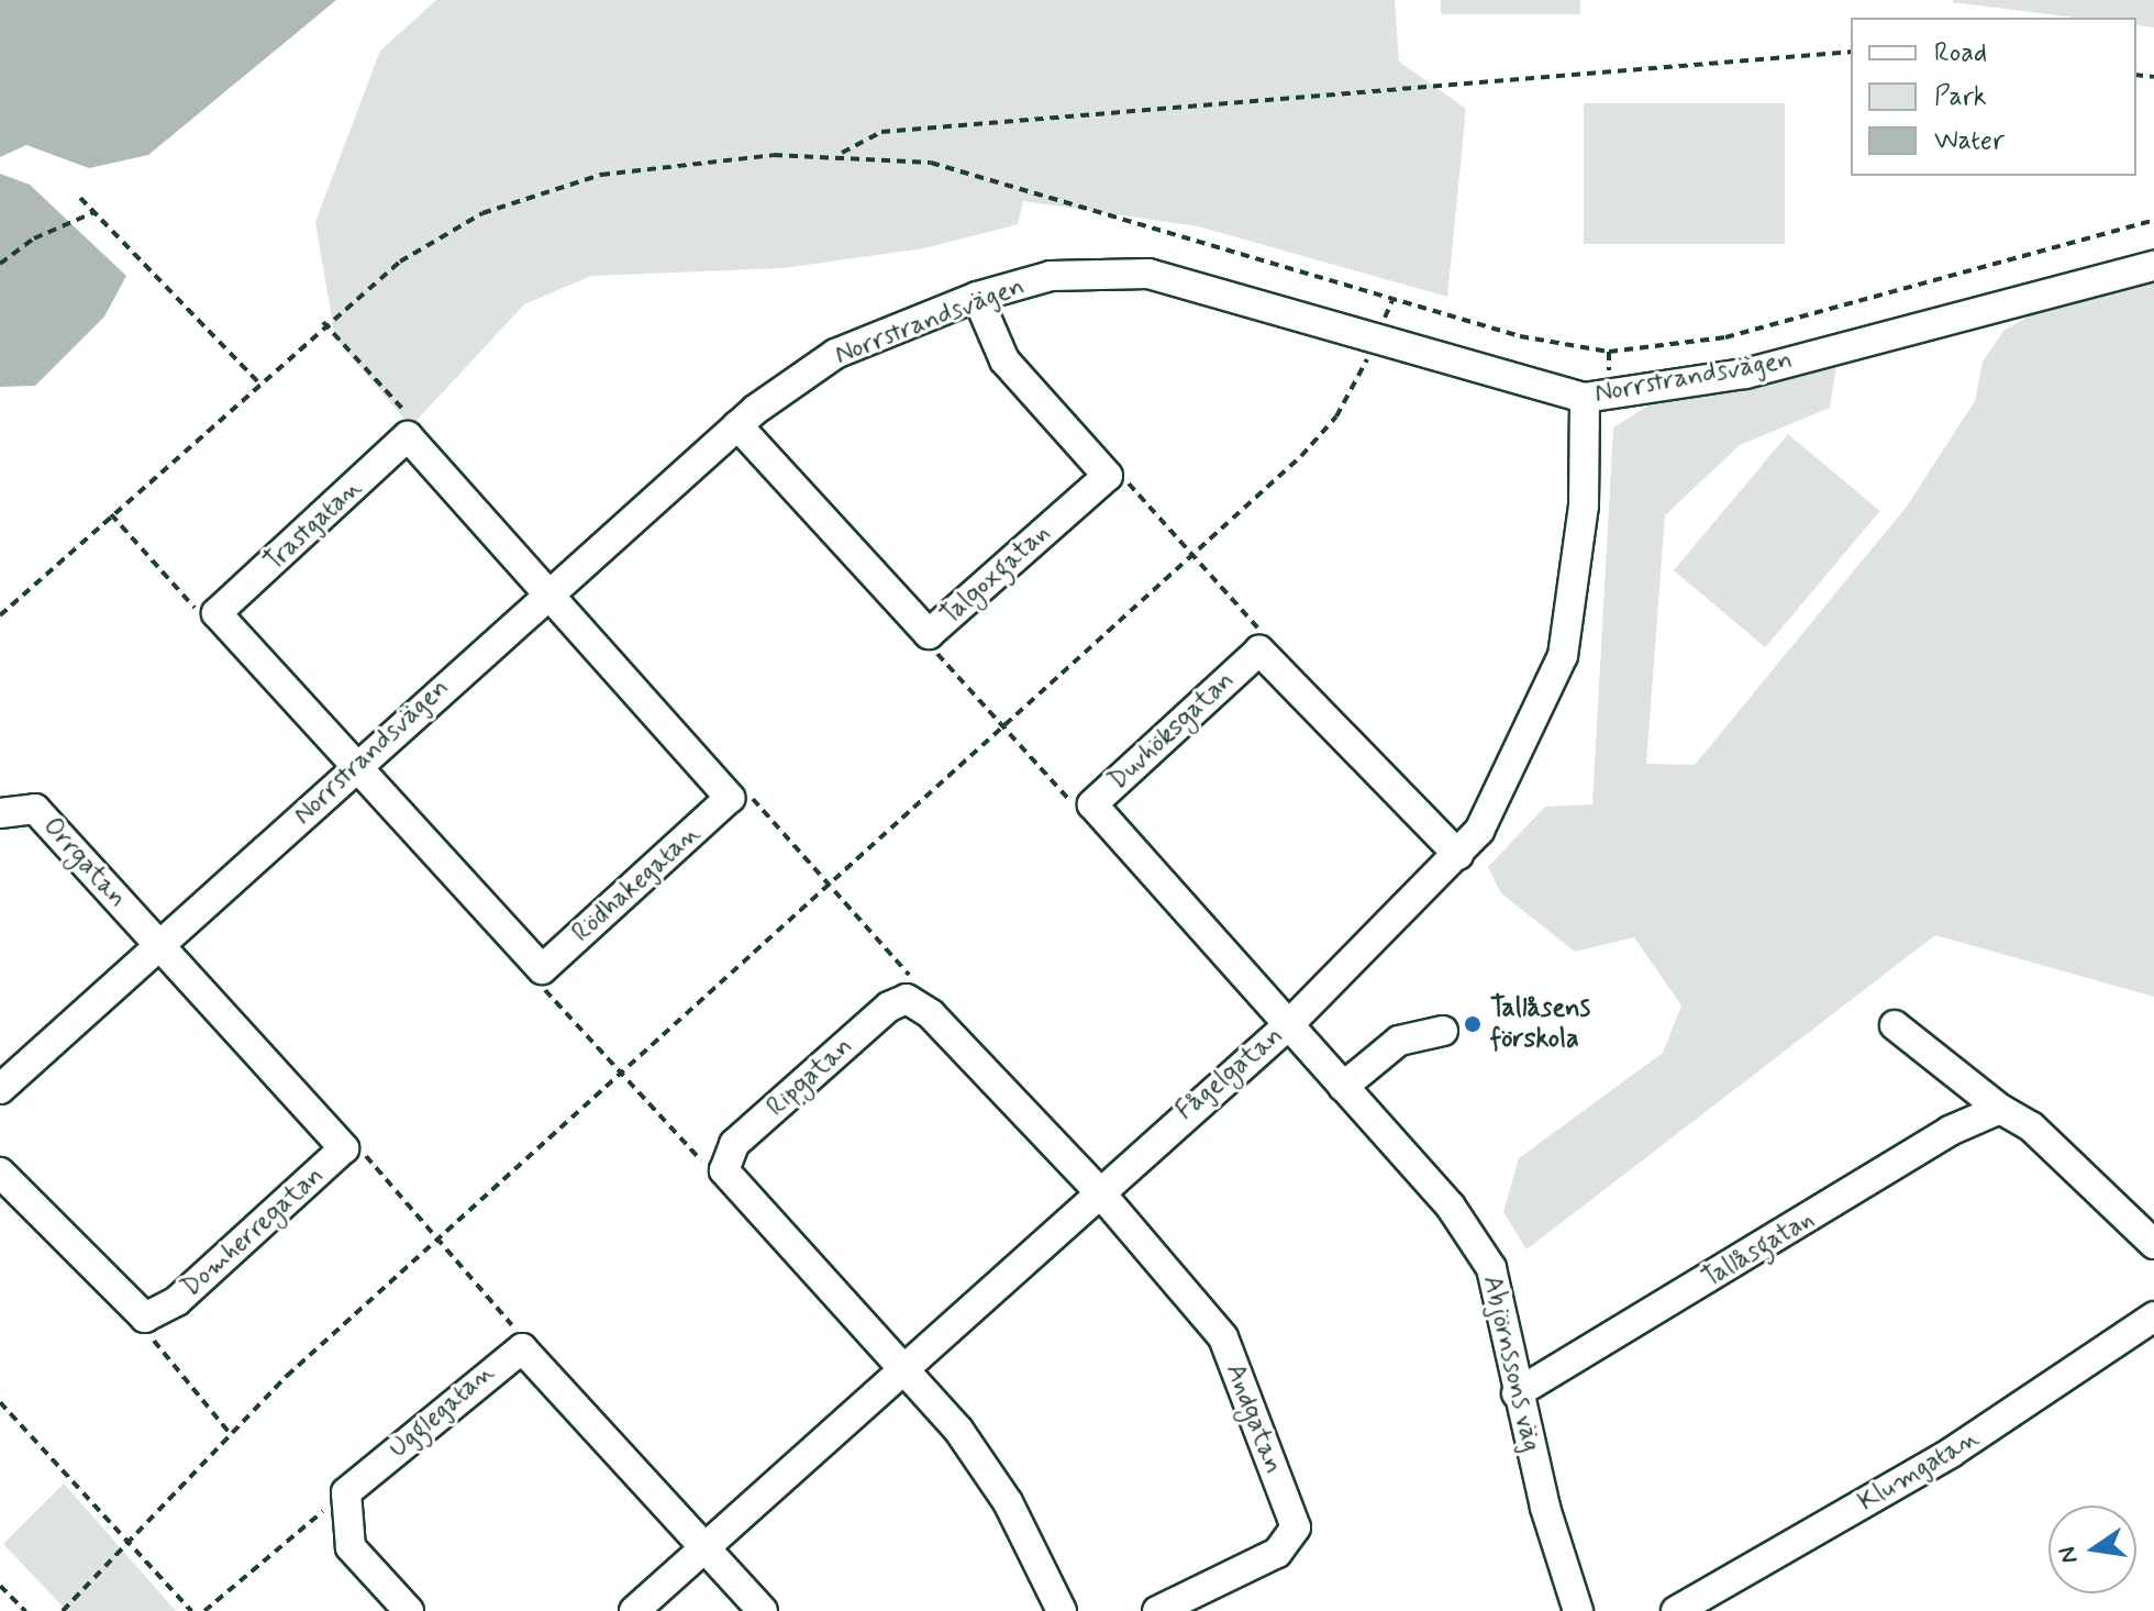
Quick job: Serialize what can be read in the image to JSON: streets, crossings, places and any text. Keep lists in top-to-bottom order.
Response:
{
  "streets": {
    "street": [
      "Norrstrandsvägen",
      "Trastgatan",
      "Talgoxgatan",
      "Duvhöksgatan",
      "Orrgatan",
      "Rödhakegatan",
      "Fågelgatan",
      "Ripgatan",
      "Domherregatan",
      "Tallåsgatan",
      "Abjörnssons väg",
      "Ugglegatan",
      "Andgatan",
      "Klumgatan"
    ]
  },
  "crossings": [
    ["Norrstrandsvägen", "Talgoxgatan"],
    ["Norrstrandsvägen", "Orrgatan"],
    ["Norrstrandsvägen", "Fågelgatan"],
    ["Norrstrandsvägen", "Domherregatan"],
    ["Duvhöksgatan", "Fågelgatan"],
    ["Duvhöksgatan", "Abjörnssons väg"],
    ["Orrgatan", "Domherregatan"],
    ["Fågelgatan", "Abjörnssons väg"],
    ["Fågelgatan", "Ugglegatan"],
    ["Fågelgatan", "Andgatan"],
    ["Tallåsgatan", "Abjörnssons väg"]
  ],
  "places": ["Tallåsens förskola"],
  "legend": ["Road", "Park", "Water"],
  "north": "left"
}
